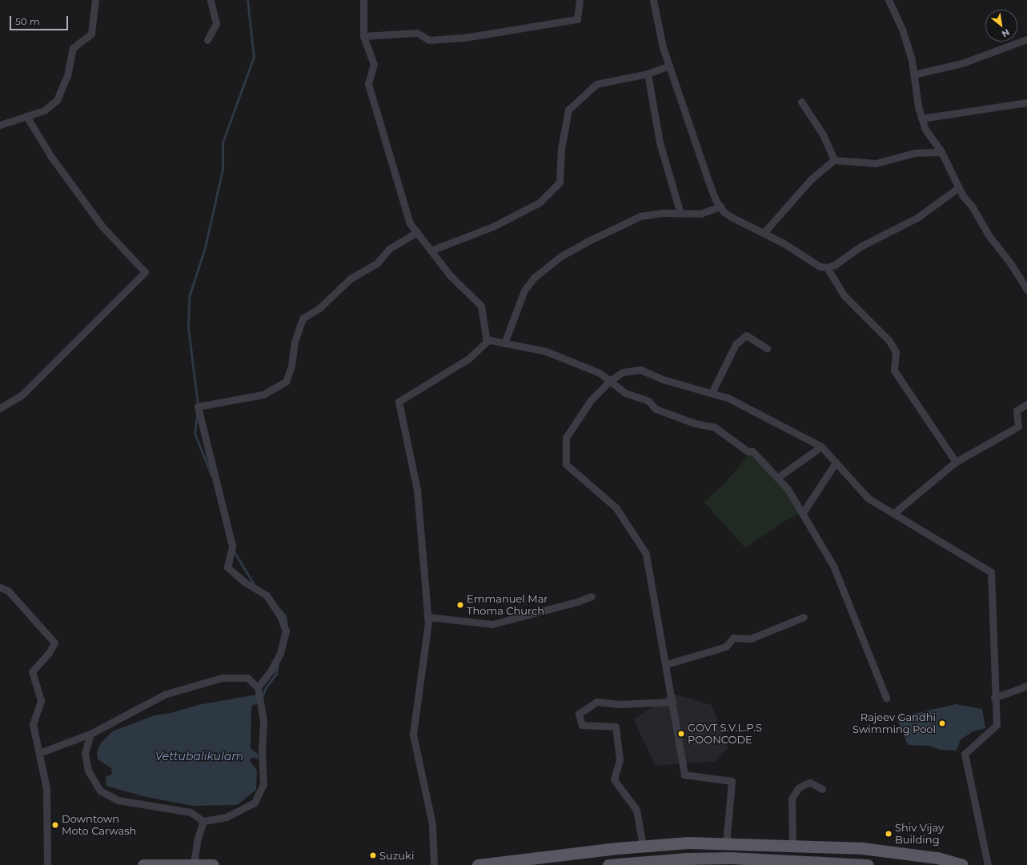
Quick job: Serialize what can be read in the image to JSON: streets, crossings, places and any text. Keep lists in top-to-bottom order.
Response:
{
  "water": ["Vettubalikulam"],
  "places": [
    "Emmanuel Mar Thoma Church",
    "Rajeev Gandhi Swimming Pool",
    "GOVT S.V.L.P.S POONCODE",
    "Downtown Moto Carwash",
    "Shiv Vijay Building",
    "Suzuki"
  ],
  "scale_bar": "50 m",
  "north": "bottom right"
}
